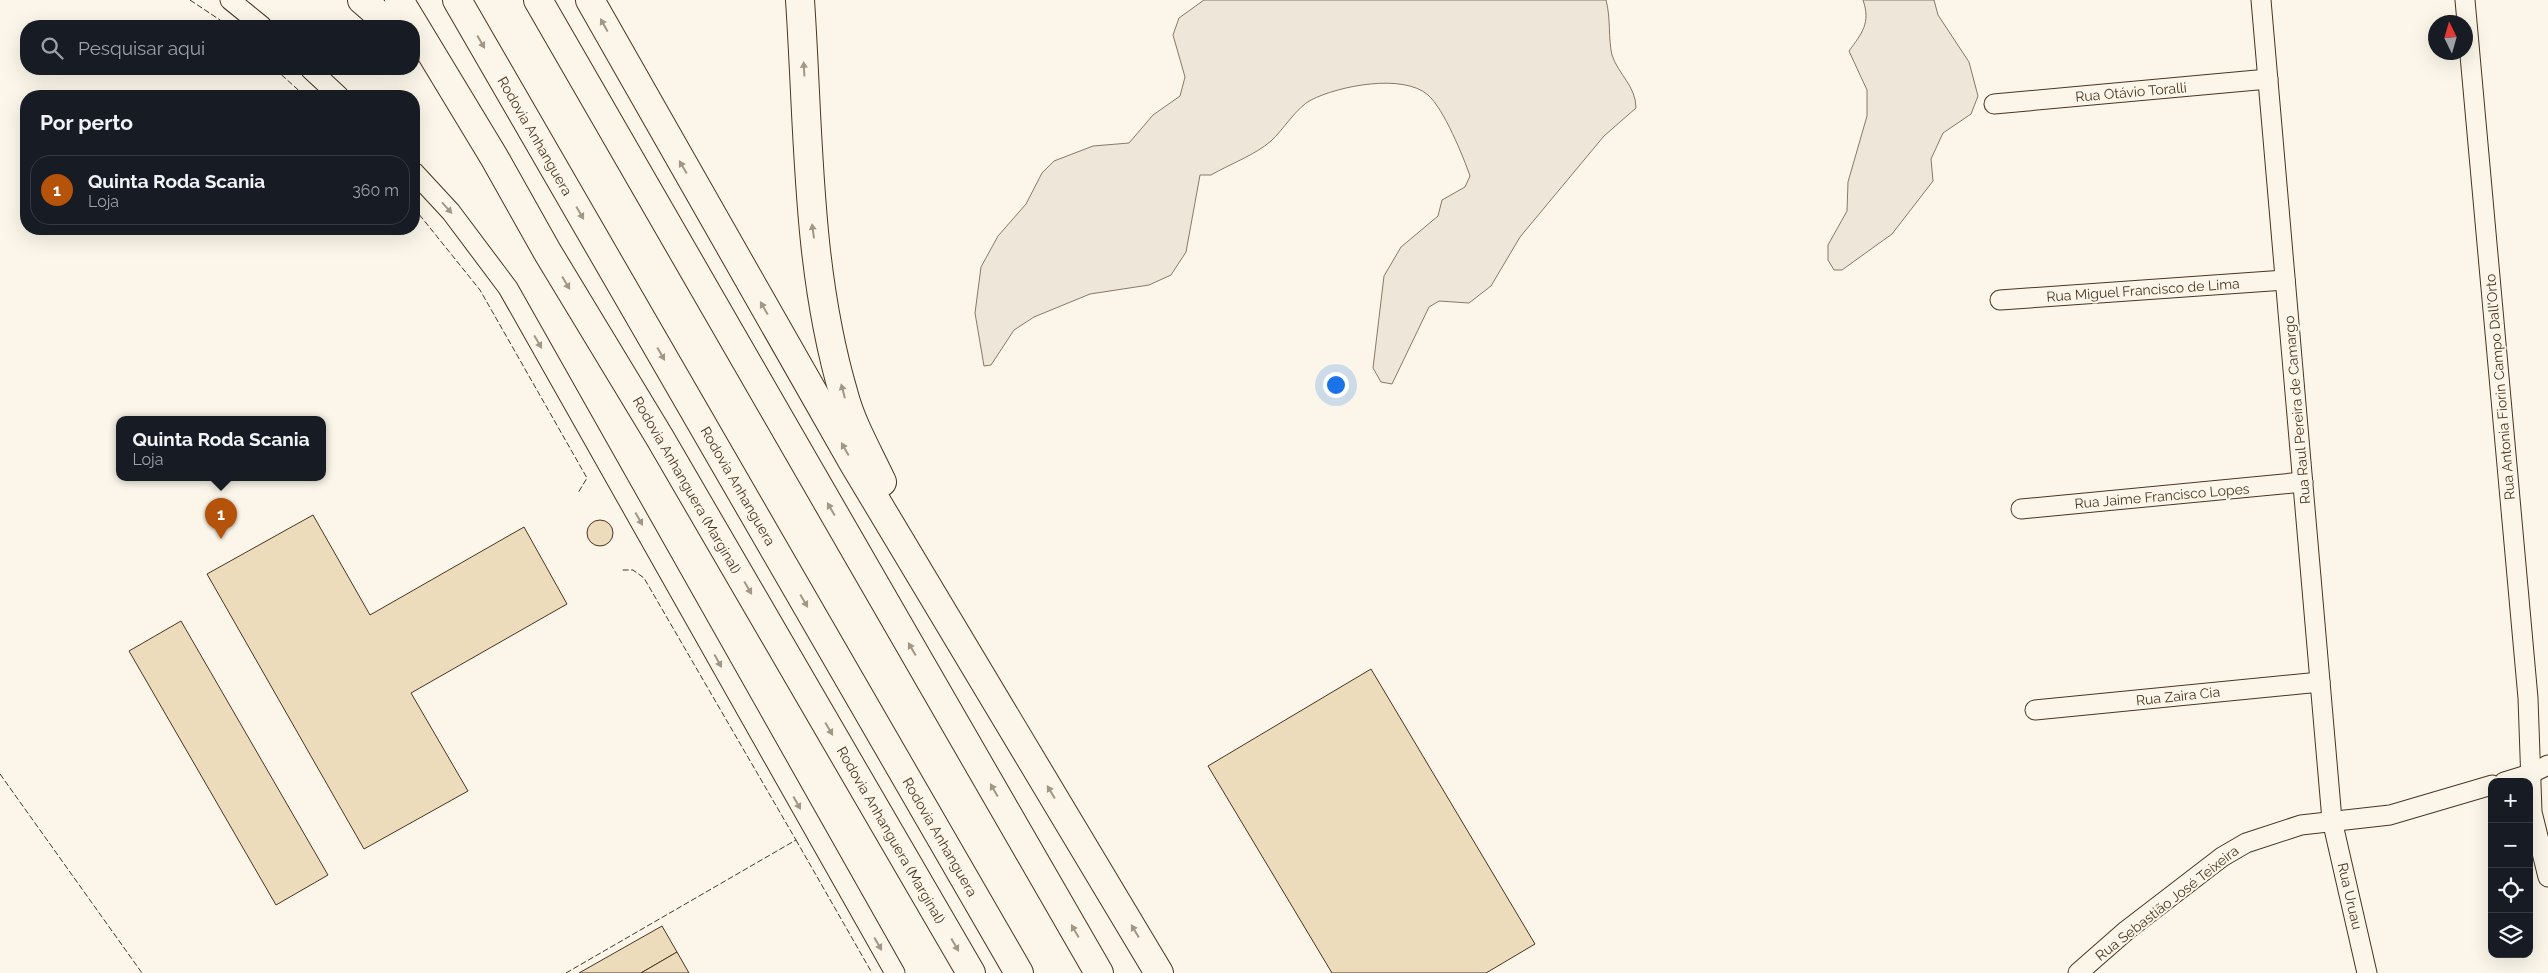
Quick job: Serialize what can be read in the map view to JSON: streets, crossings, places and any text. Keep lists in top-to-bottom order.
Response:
{
  "streets": {
    "highway": ["Rodovia Anhanguera", "Rodovia Anhanguera (Marginal)"],
    "street": [
      "Rua Otávio Toralli",
      "Rua Miguel Francisco de Lima",
      "Rua Antonia Fiorin Campo Dall'Orto",
      "Rua Raul Pereira de Camargo",
      "Rua Jaime Francisco Lopes",
      "Rua Zaira Cia",
      "Rua Uruau",
      "Rua Sebastião José Teixeira"
    ]
  },
  "crossings": [
    ["Rua Otávio Toralli", "Rua Raul Pereira de Camargo"],
    ["Rua Miguel Francisco de Lima", "Rua Raul Pereira de Camargo"],
    ["Rua Raul Pereira de Camargo", "Rua Jaime Francisco Lopes"],
    ["Rua Raul Pereira de Camargo", "Rua Zaira Cia"],
    ["Rua Raul Pereira de Camargo", "Rua Uruau"],
    ["Rua Raul Pereira de Camargo", "Rua Sebastião José Teixeira"],
    ["Rua Uruau", "Rua Sebastião José Teixeira"]
  ],
  "north": "top",
  "page": {
    "search": "Pesquisar aqui",
    "heading": "Por perto",
    "list": [
      {
        "mark": "1",
        "name": "Quinta Roda Scania",
        "note": "Loja",
        "value": "360 m"
      }
    ],
    "popup": ["Quinta Roda Scania", "Loja"],
    "pins": "1",
    "map_buttons": ["+", "−"]
  }
}
